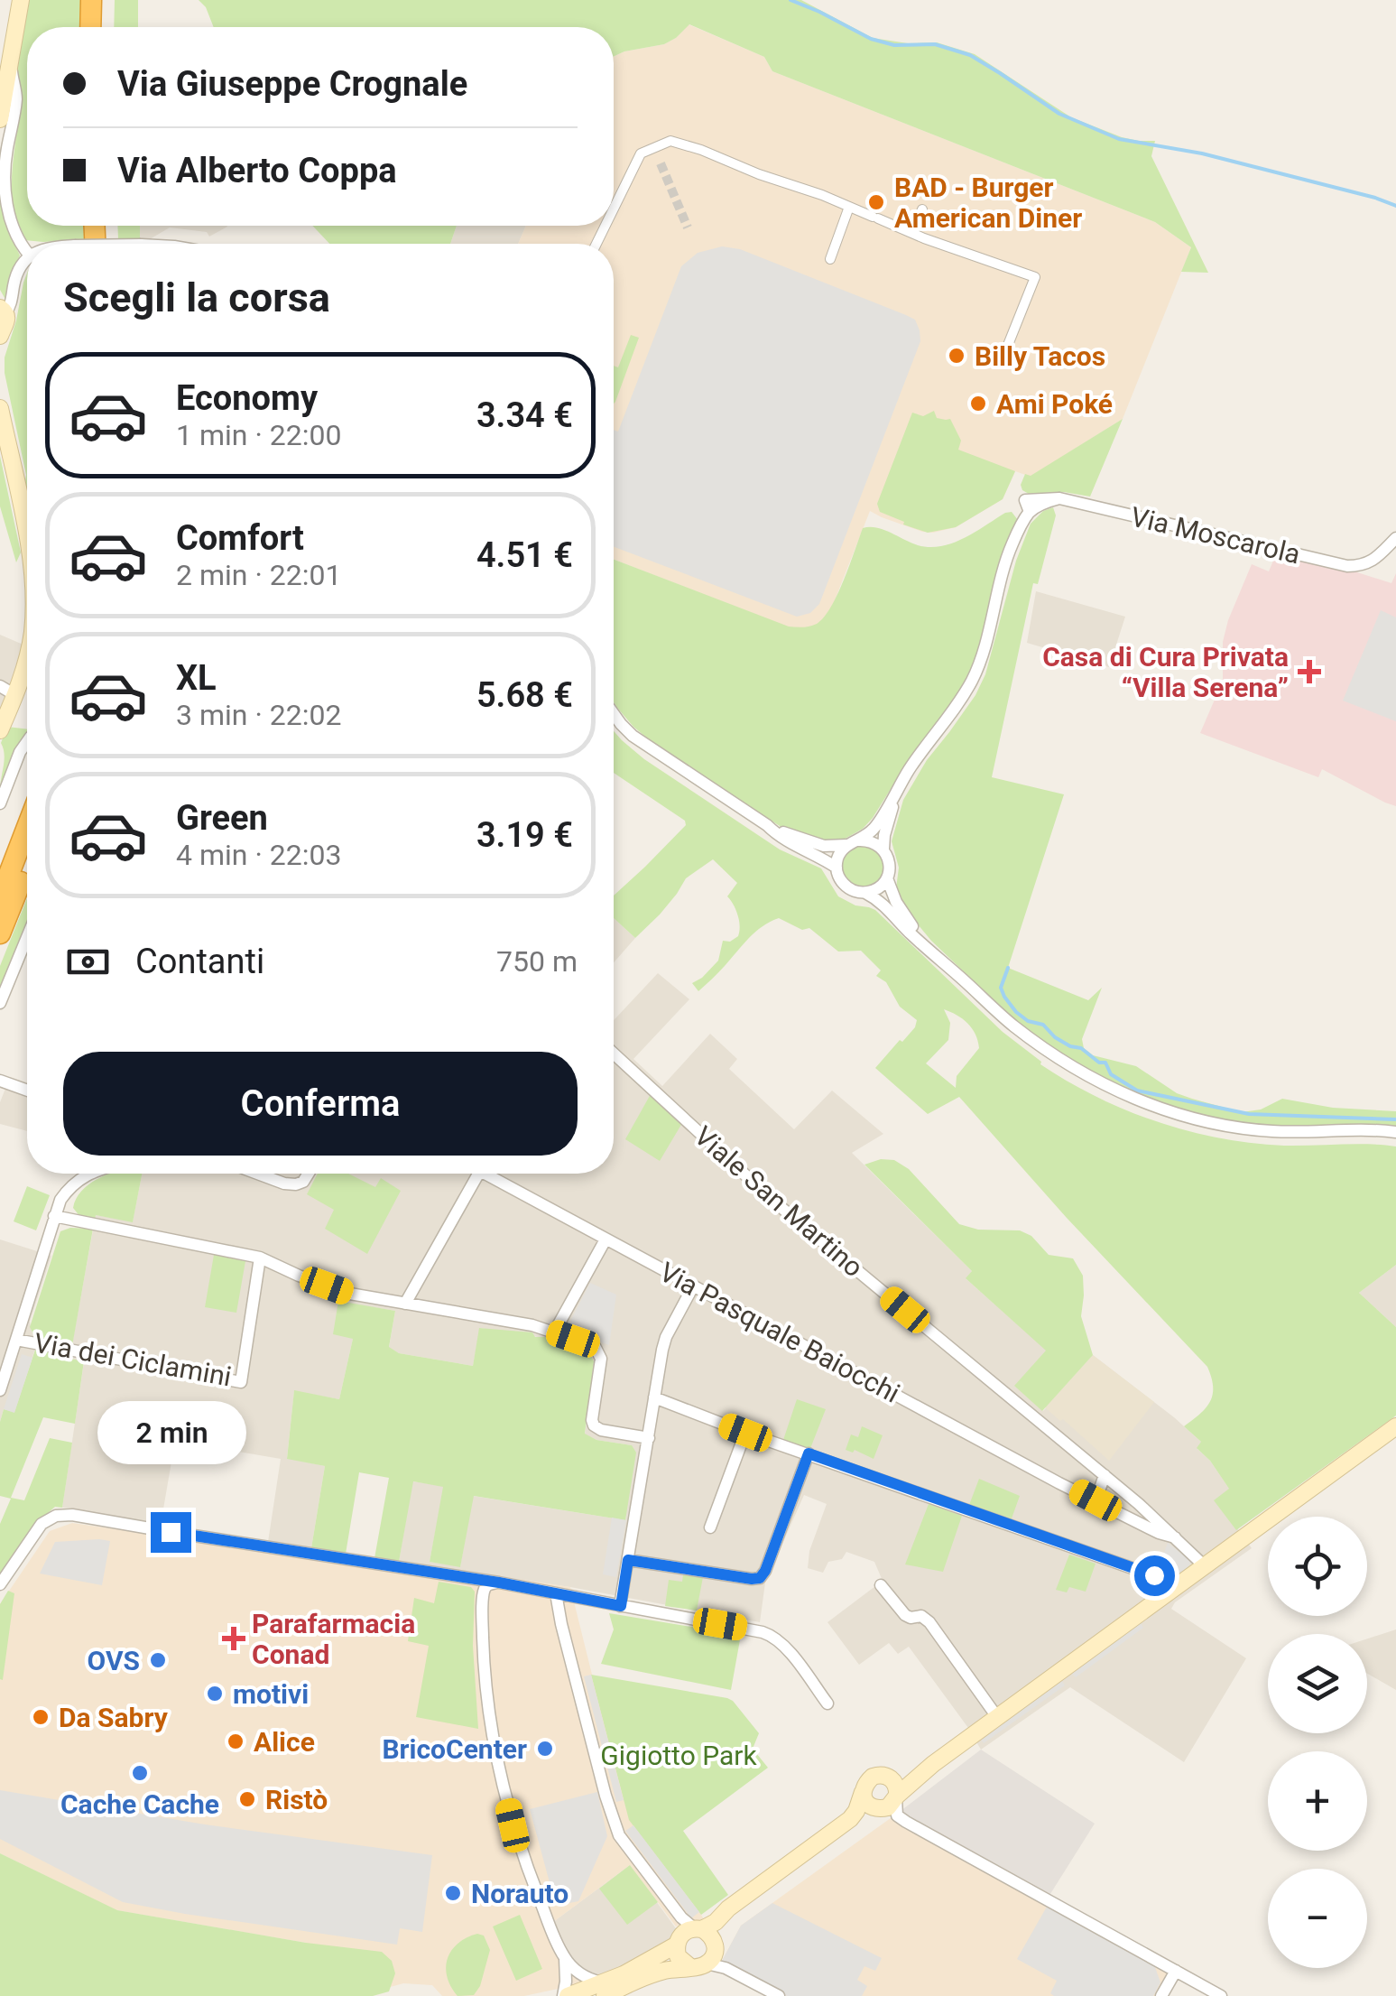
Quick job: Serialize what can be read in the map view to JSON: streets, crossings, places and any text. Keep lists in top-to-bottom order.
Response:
{
  "streets": {
    "street": [
      "Via Moscarola",
      "Viale San Martino",
      "Via Pasquale Baiocchi",
      "Via dei Ciclamini"
    ]
  },
  "crossings": [
    ["Viale San Martino", "Via Pasquale Baiocchi"]
  ],
  "parks": ["Gigiotto Park"],
  "places": {
    "other": [
      "BAD - Burger American Diner",
      "Billy Tacos",
      "Ami Poké",
      "OVS",
      "motivi",
      "Da Sabry",
      "Alice",
      "BricoCenter",
      "Cache Cache",
      "Ristò",
      "Norauto"
    ],
    "health": ["Casa di Cura Privata “Villa Serena”", "Parafarmacia Conad"]
  },
  "page": {
    "banner": ["Via Giuseppe Crognale", "Via Alberto Coppa"],
    "heading": "Scegli la corsa",
    "list": [
      {
        "name": "Economy",
        "note": "1 min · 22:00",
        "value": "3.34 €"
      },
      {
        "name": "Comfort",
        "note": "2 min · 22:01",
        "value": "4.51 €"
      },
      {
        "name": "XL",
        "note": "3 min · 22:02",
        "value": "5.68 €"
      },
      {
        "name": "Green",
        "note": "4 min · 22:03",
        "value": "3.19 €"
      }
    ],
    "pay": ["Contanti", "750 m"],
    "buttons": "Conferma",
    "bubble": "2 min",
    "map_buttons": ["+", "−"]
  }
}
